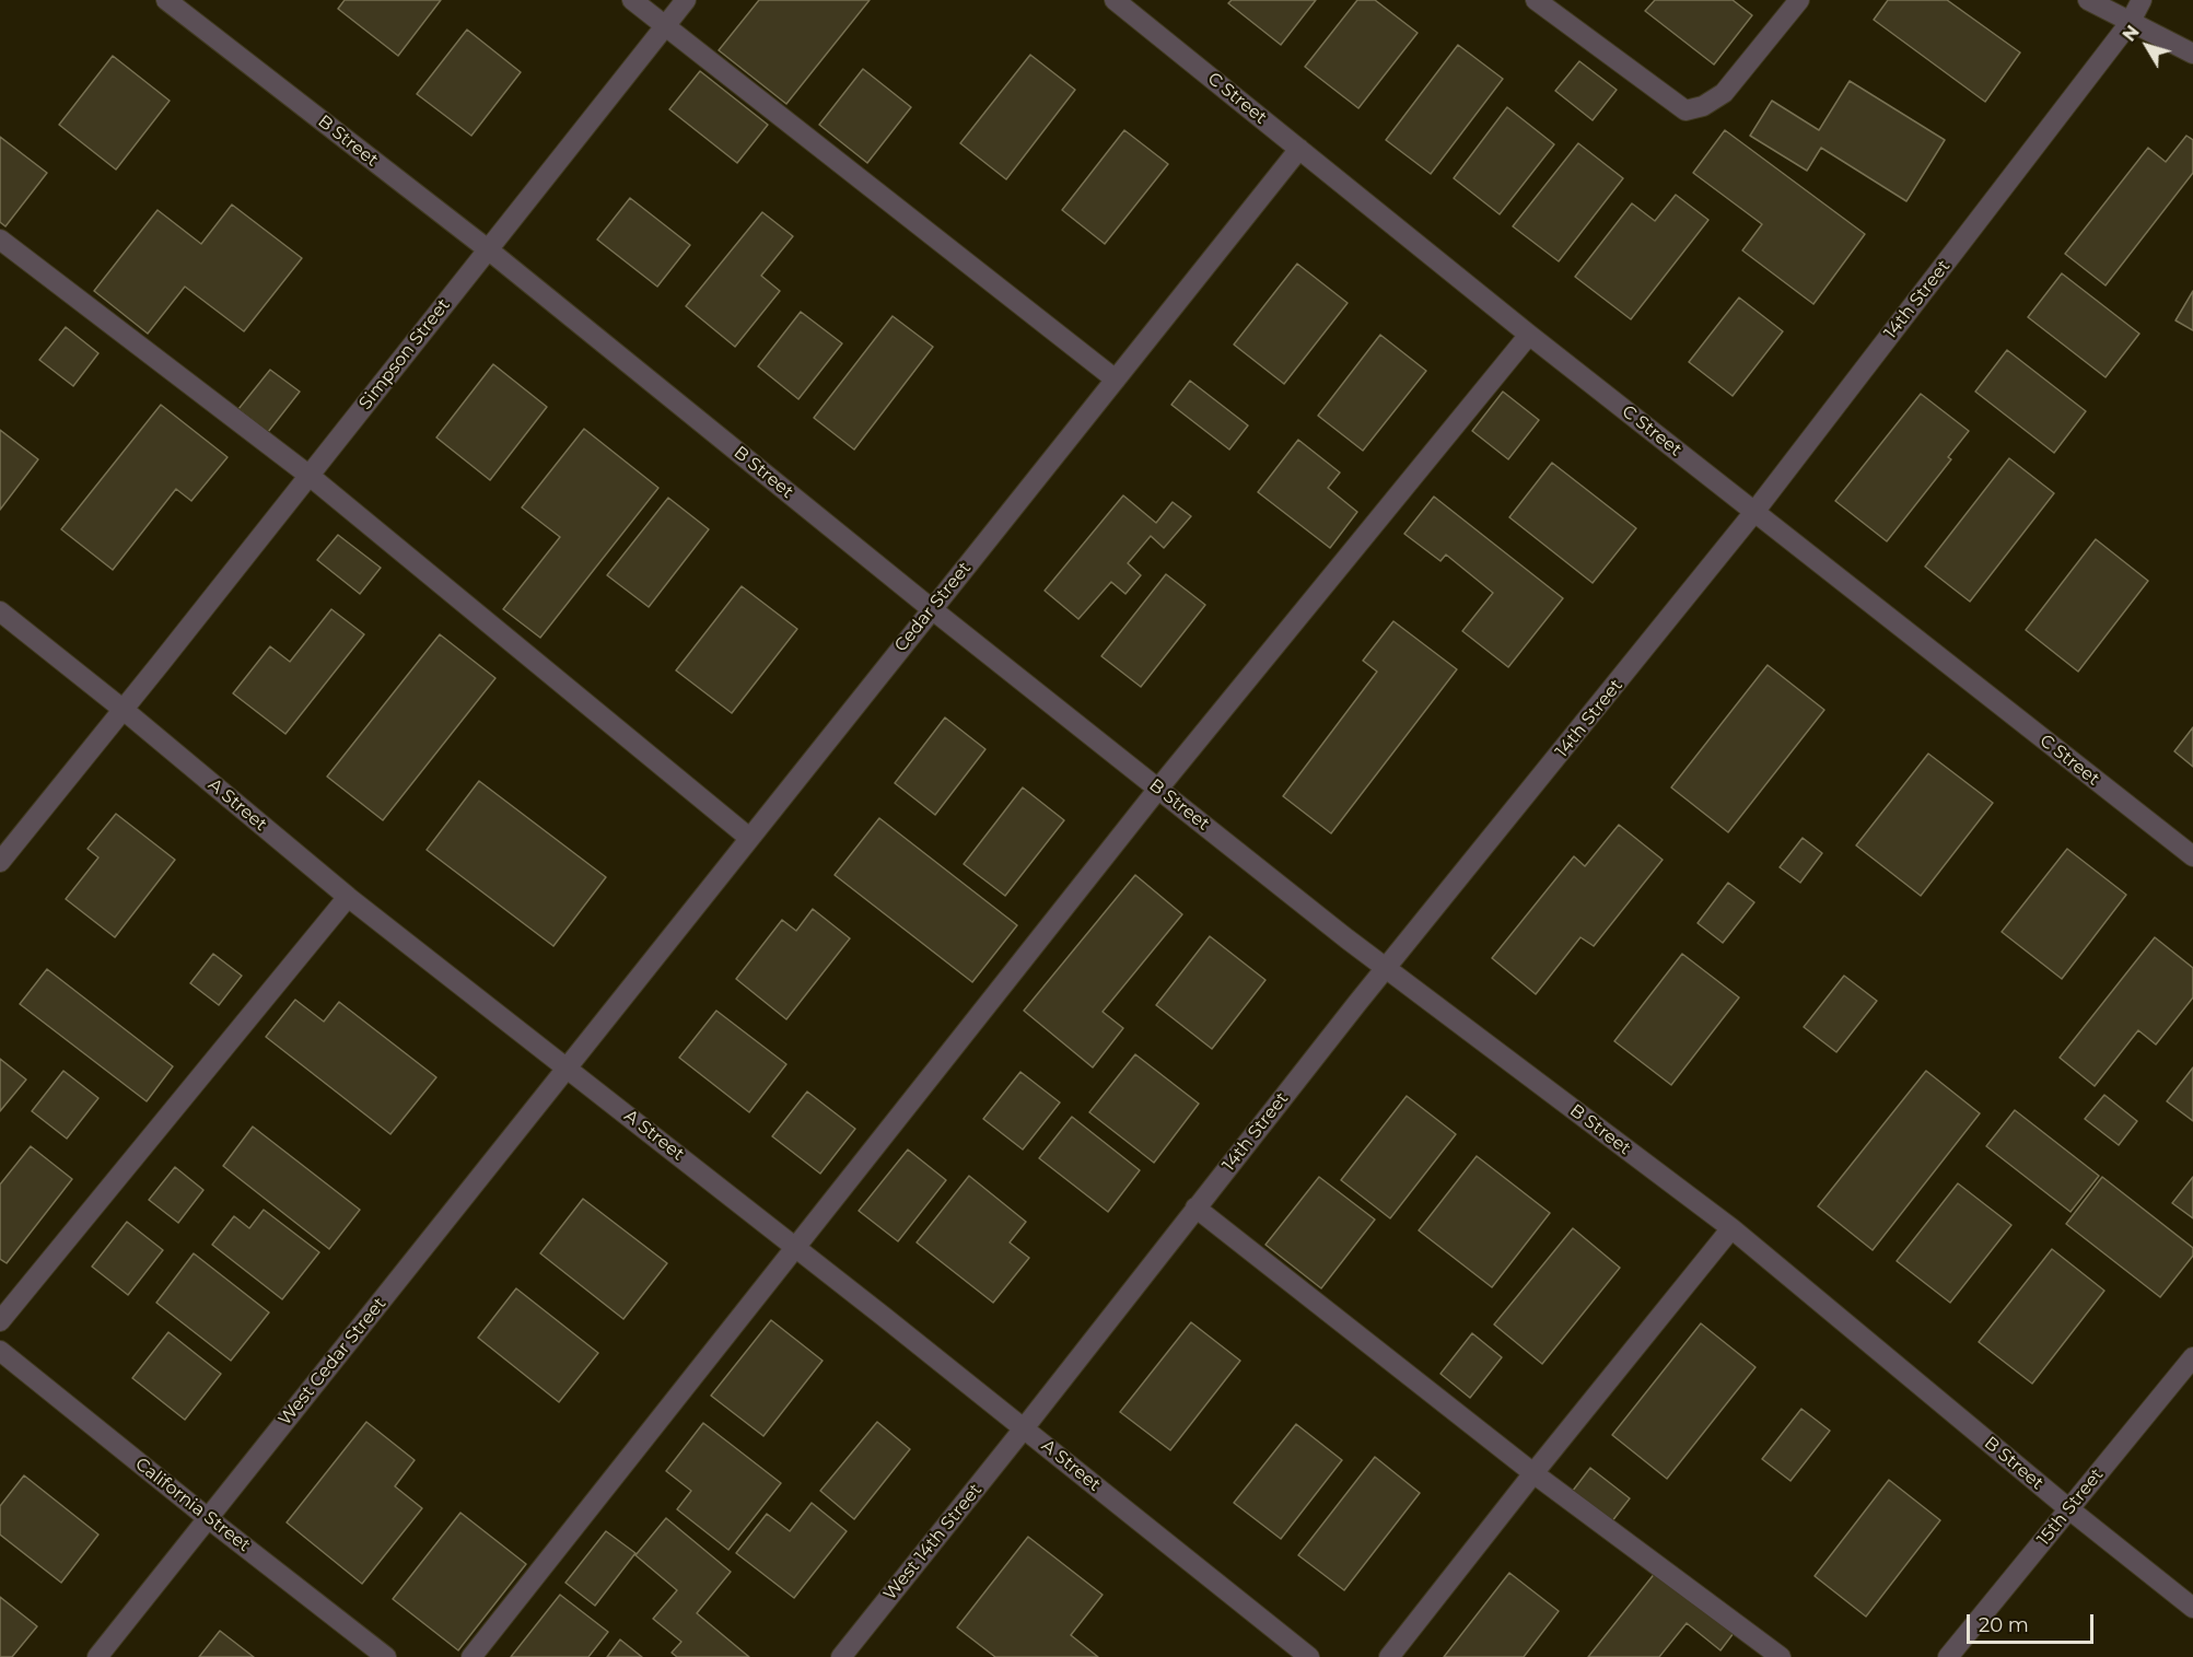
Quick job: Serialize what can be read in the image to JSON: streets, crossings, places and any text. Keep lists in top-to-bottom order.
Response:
{
  "streets": {
    "street": [
      "C Street",
      "B Street",
      "14th Street",
      "Simpson Street",
      "Cedar Street",
      "A Street",
      "West Cedar Street",
      "California Street",
      "15th Street",
      "West 14th Street"
    ]
  },
  "crossings": [
    ["C Street", "14th Street"],
    ["C Street", "Cedar Street"],
    ["B Street", "14th Street"],
    ["B Street", "Simpson Street"],
    ["B Street", "Cedar Street"],
    ["B Street", "15th Street"],
    ["14th Street", "A Street"],
    ["14th Street", "West 14th Street"],
    ["Simpson Street", "A Street"],
    ["Cedar Street", "A Street"],
    ["Cedar Street", "West Cedar Street"],
    ["A Street", "West Cedar Street"],
    ["A Street", "West 14th Street"],
    ["West Cedar Street", "California Street"]
  ],
  "scale_bar": "20 m",
  "north": "top left"
}
